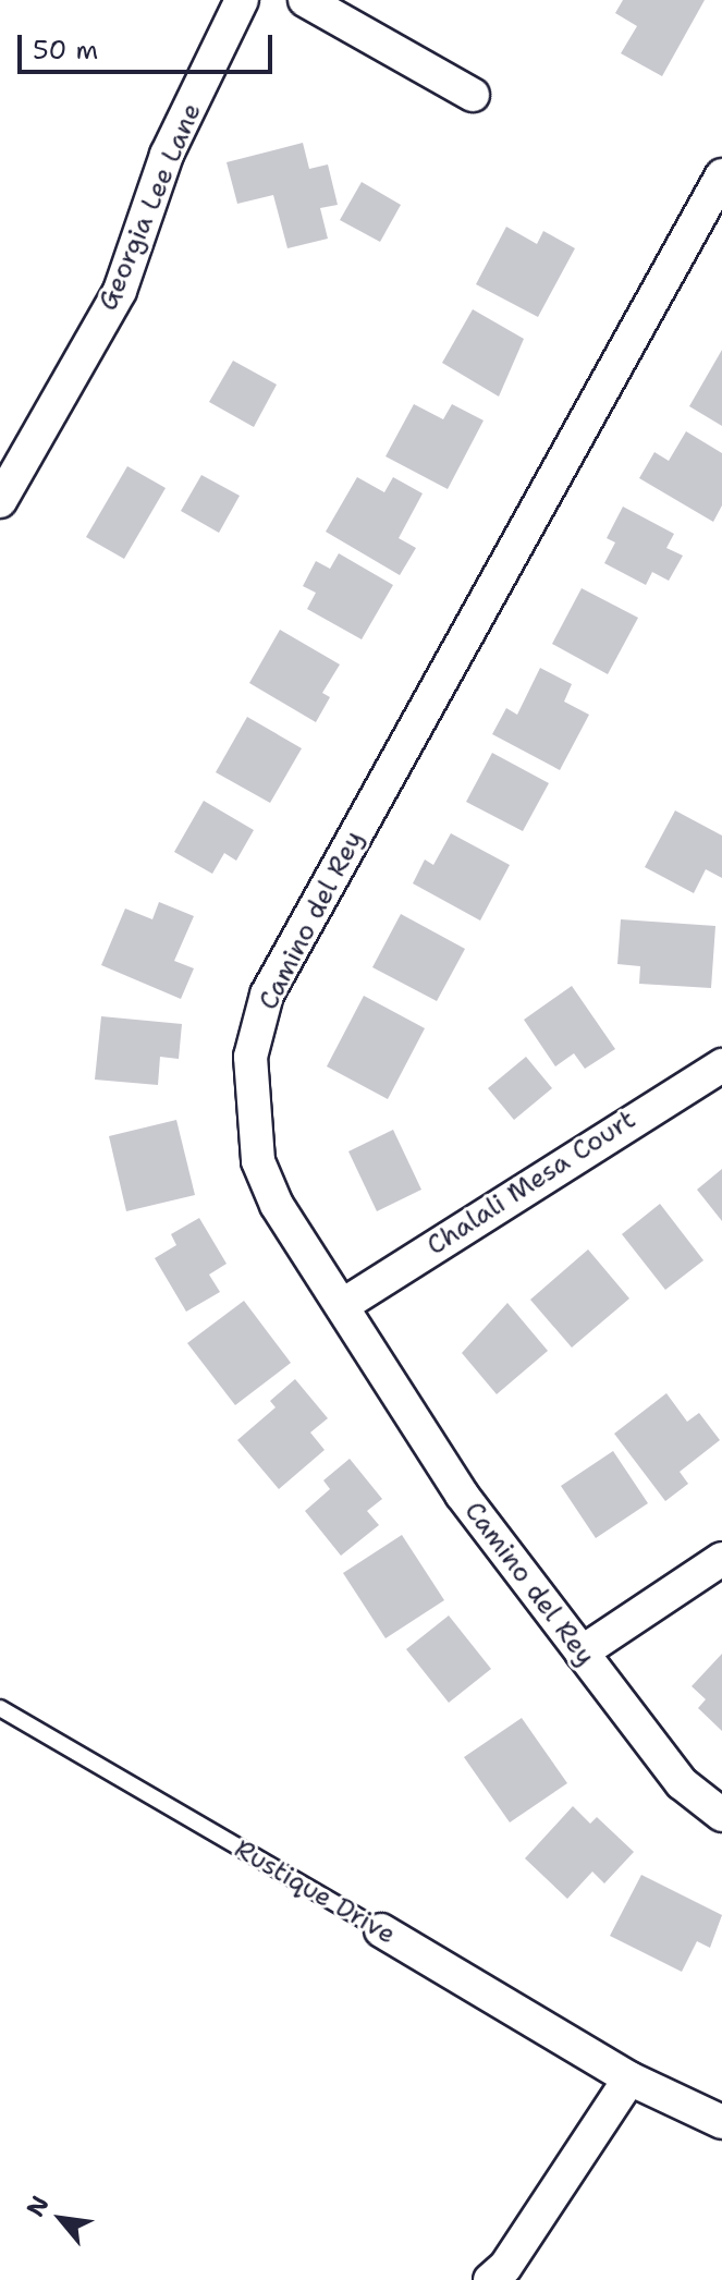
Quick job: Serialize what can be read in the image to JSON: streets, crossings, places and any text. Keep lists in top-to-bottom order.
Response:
{
  "streets": {
    "street": [
      "Georgia Lee Lane",
      "Camino del Rey",
      "Chalali Mesa Court",
      "Rustique Drive"
    ]
  },
  "crossings": [
    ["Camino del Rey", "Chalali Mesa Court"]
  ],
  "scale_bar": "50 m",
  "north": "top left"
}
